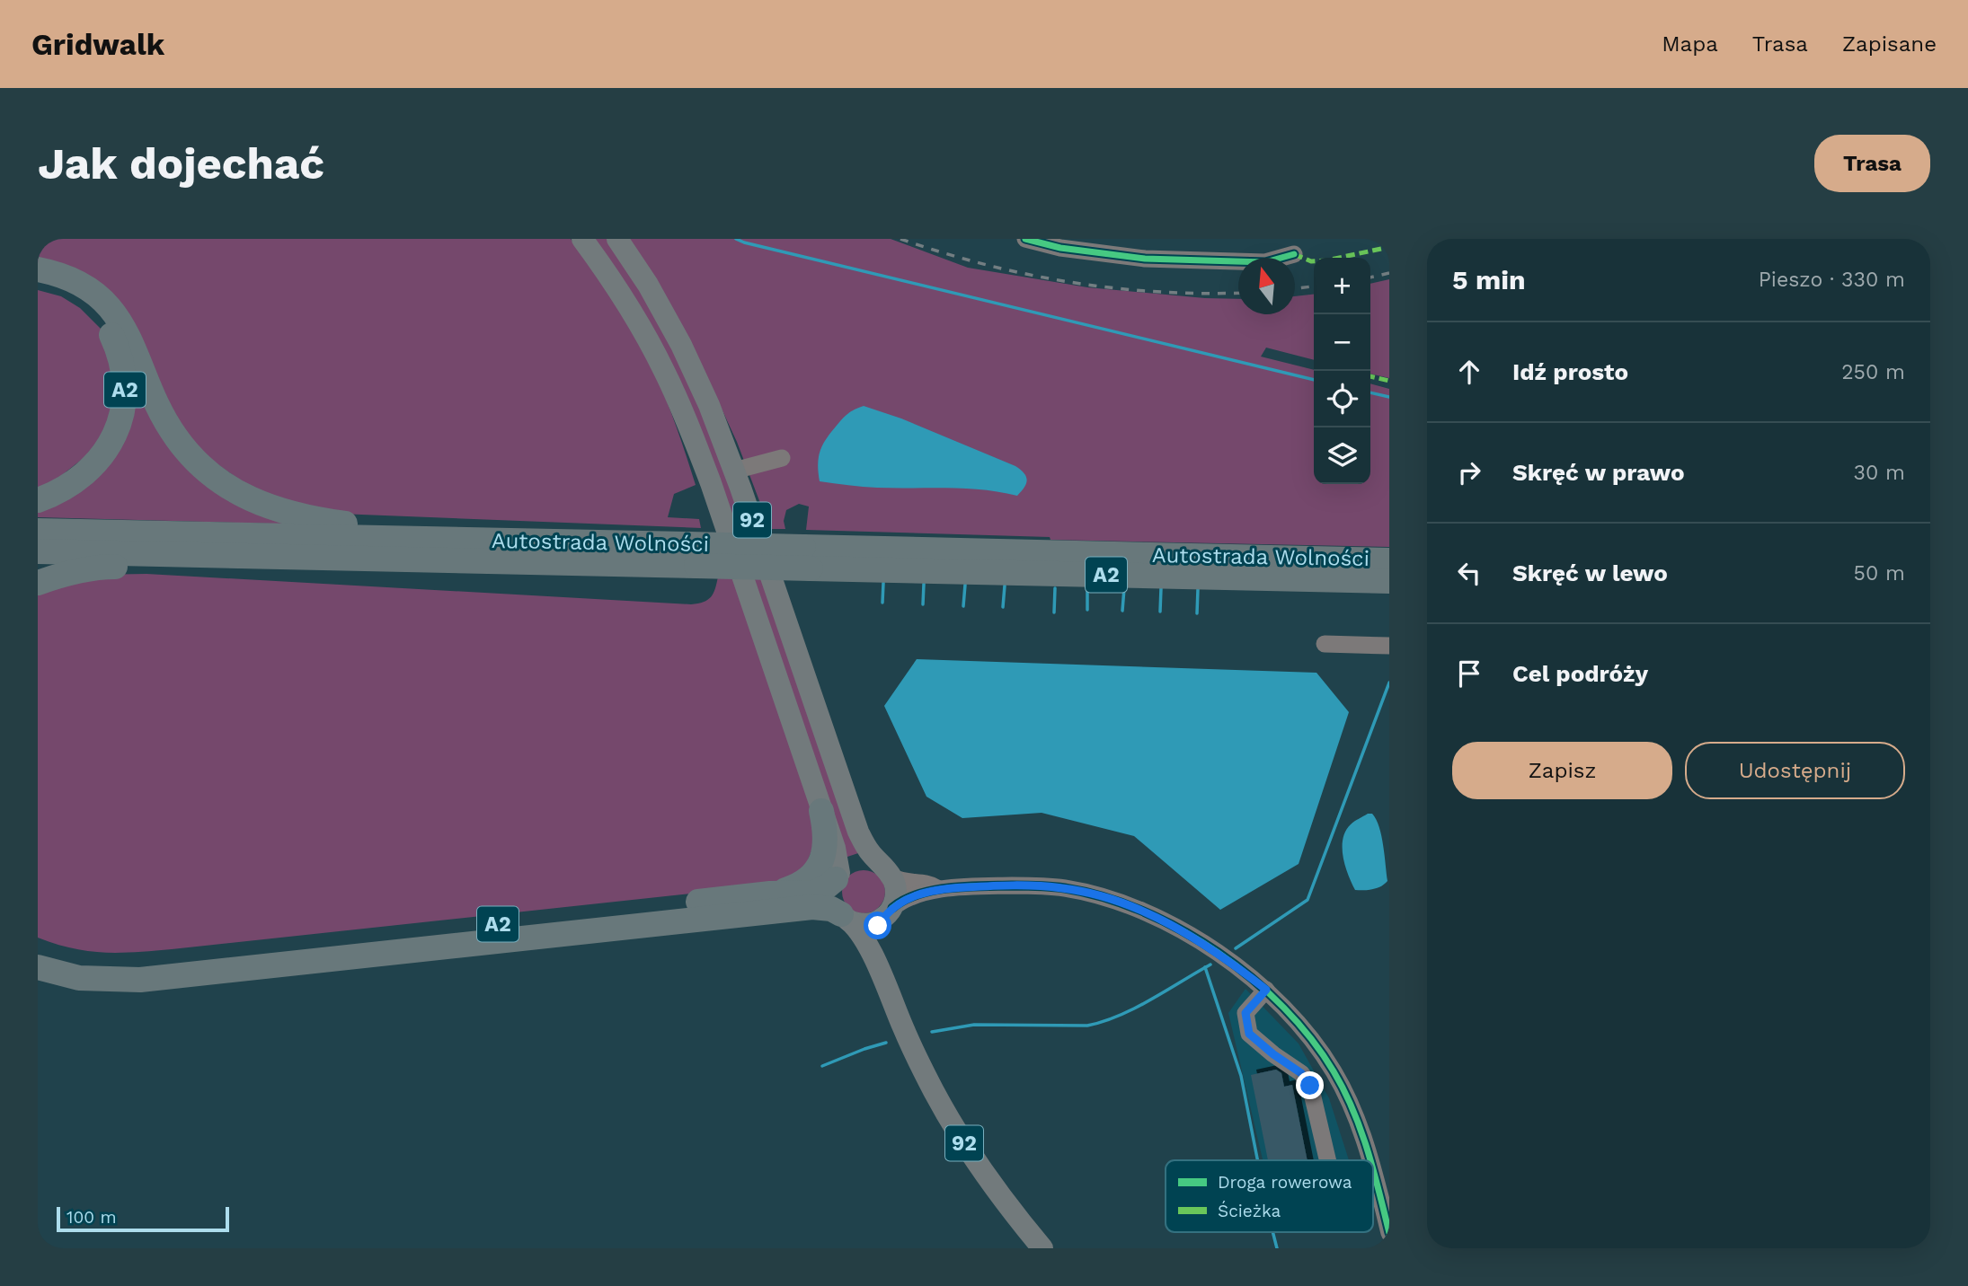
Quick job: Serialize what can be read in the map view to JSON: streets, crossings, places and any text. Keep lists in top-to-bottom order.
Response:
{
  "streets": {
    "highway": ["A2", "Autostrada Wolności"],
    "main road": ["92"]
  },
  "crossings": [
    ["A2", "92"],
    ["A2", "Autostrada Wolności"]
  ],
  "legend": ["Droga rowerowa", "Ścieżka"],
  "scale_bar": "100 m",
  "north": "top",
  "page": {
    "header": "Gridwalk",
    "nav": ["Mapa", "Trasa", "Zapisane"],
    "buttons": [
      "Trasa",
      ["Zapisz", "Udostępnij"]
    ],
    "title": "Jak dojechać",
    "heading": ["5 min", "Pieszo · 330 m"],
    "map_buttons": ["+", "−"],
    "list": [
      ["Idź prosto", "250 m"],
      ["Skręć w prawo", "30 m"],
      ["Skręć w lewo", "50 m"],
      "Cel podróży"
    ],
    "scale": "100 m"
  }
}
